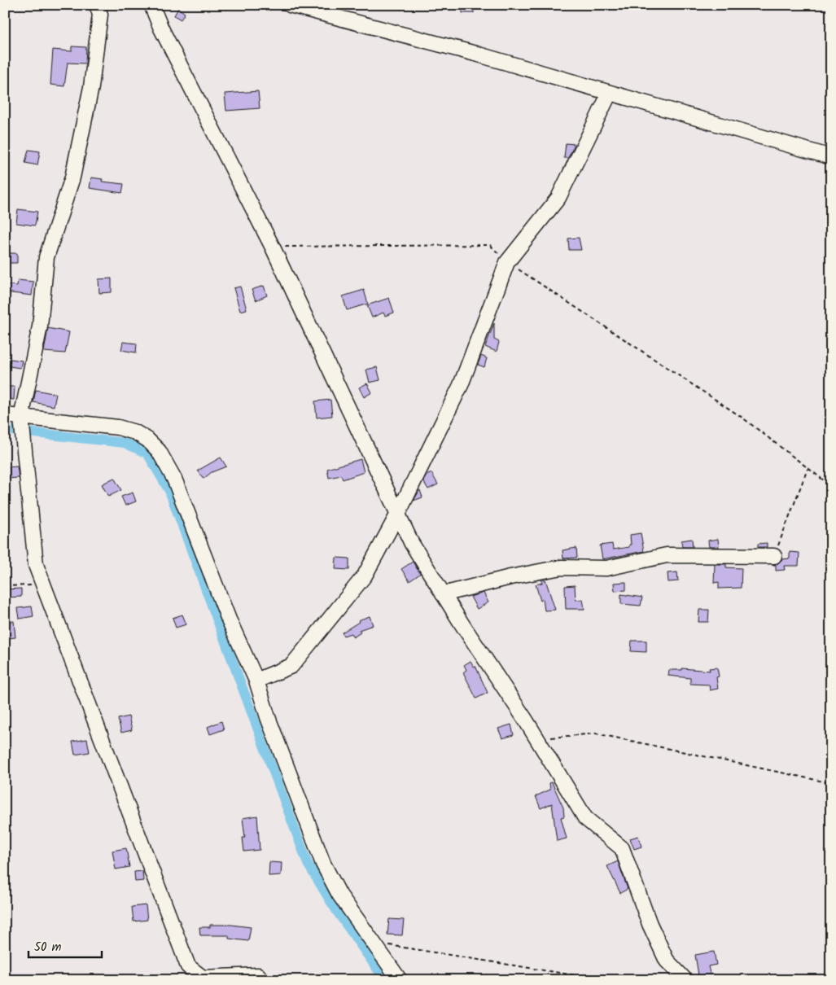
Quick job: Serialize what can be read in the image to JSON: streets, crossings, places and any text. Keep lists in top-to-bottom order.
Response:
{
  "scale_bar": "50 m"
}
